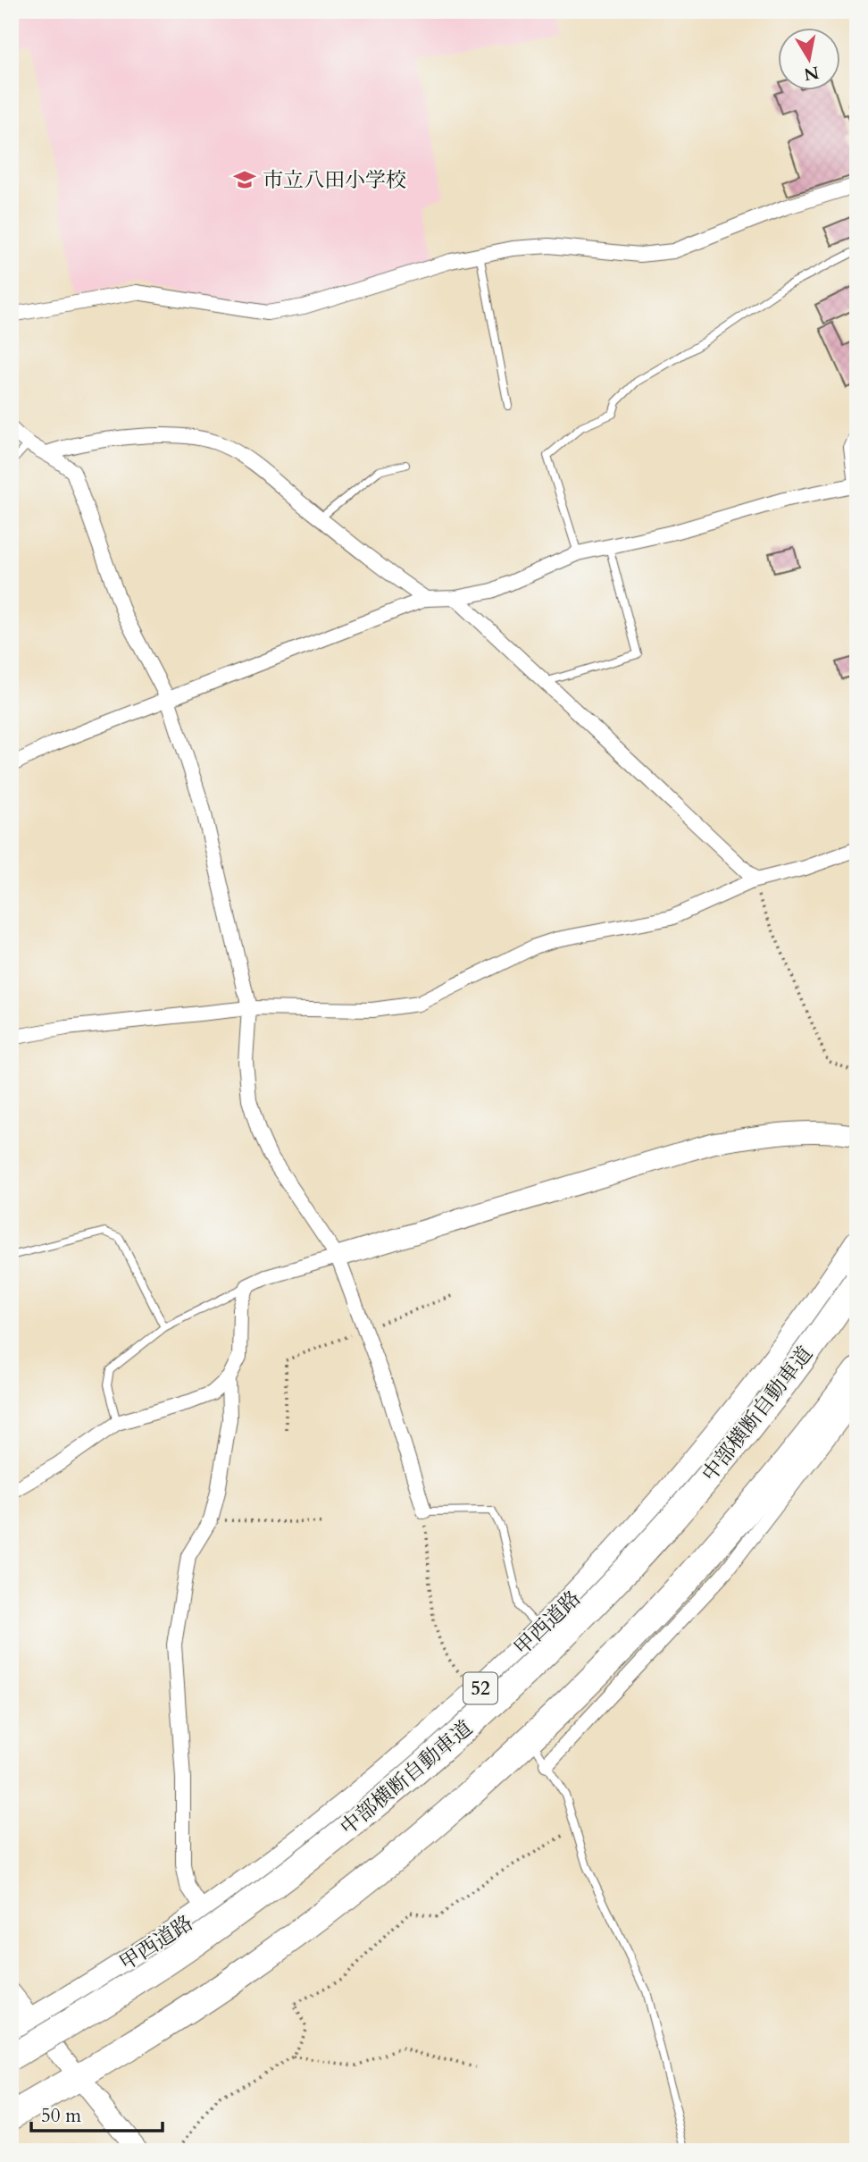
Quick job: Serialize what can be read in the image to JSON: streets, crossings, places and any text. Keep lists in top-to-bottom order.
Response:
{
  "streets": {
    "highway": ["中部横断自動車道", "甲西道路", "52"]
  },
  "places": {
    "school or university": ["市立八田小学校"]
  },
  "scale_bar": "50 m",
  "north": "bottom"
}
